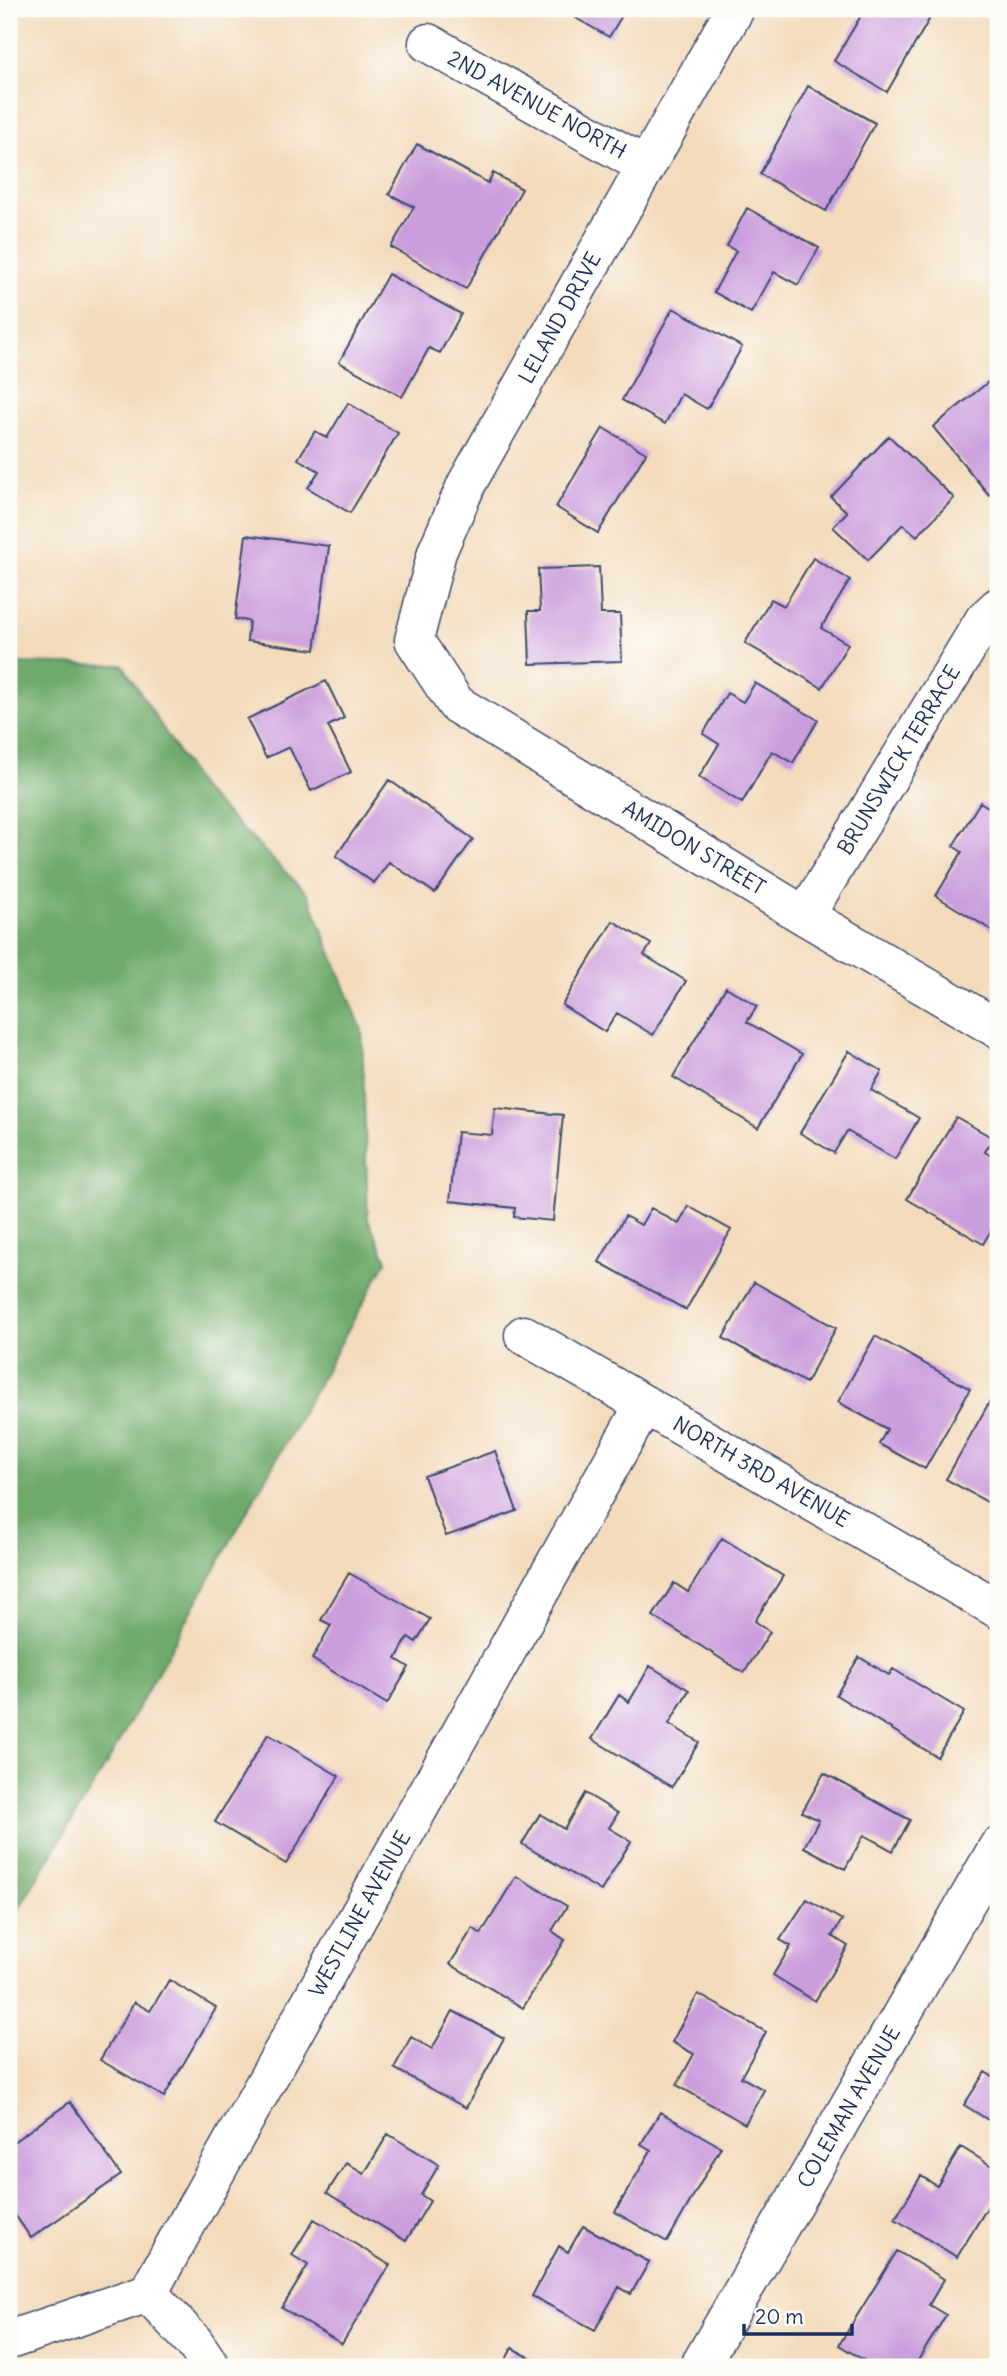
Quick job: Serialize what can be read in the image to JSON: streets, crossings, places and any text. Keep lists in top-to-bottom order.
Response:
{
  "streets": {
    "street": [
      "2ND AVENUE NORTH",
      "LELAND DRIVE",
      "BRUNSWICK TERRACE",
      "AMIDON STREET",
      "NORTH 3RD AVENUE",
      "WESTLINE AVENUE",
      "COLEMAN AVENUE"
    ]
  },
  "crossings": [
    ["2ND AVENUE NORTH", "LELAND DRIVE"],
    ["LELAND DRIVE", "AMIDON STREET"],
    ["BRUNSWICK TERRACE", "AMIDON STREET"],
    ["NORTH 3RD AVENUE", "WESTLINE AVENUE"]
  ],
  "scale_bar": "20 m"
}
